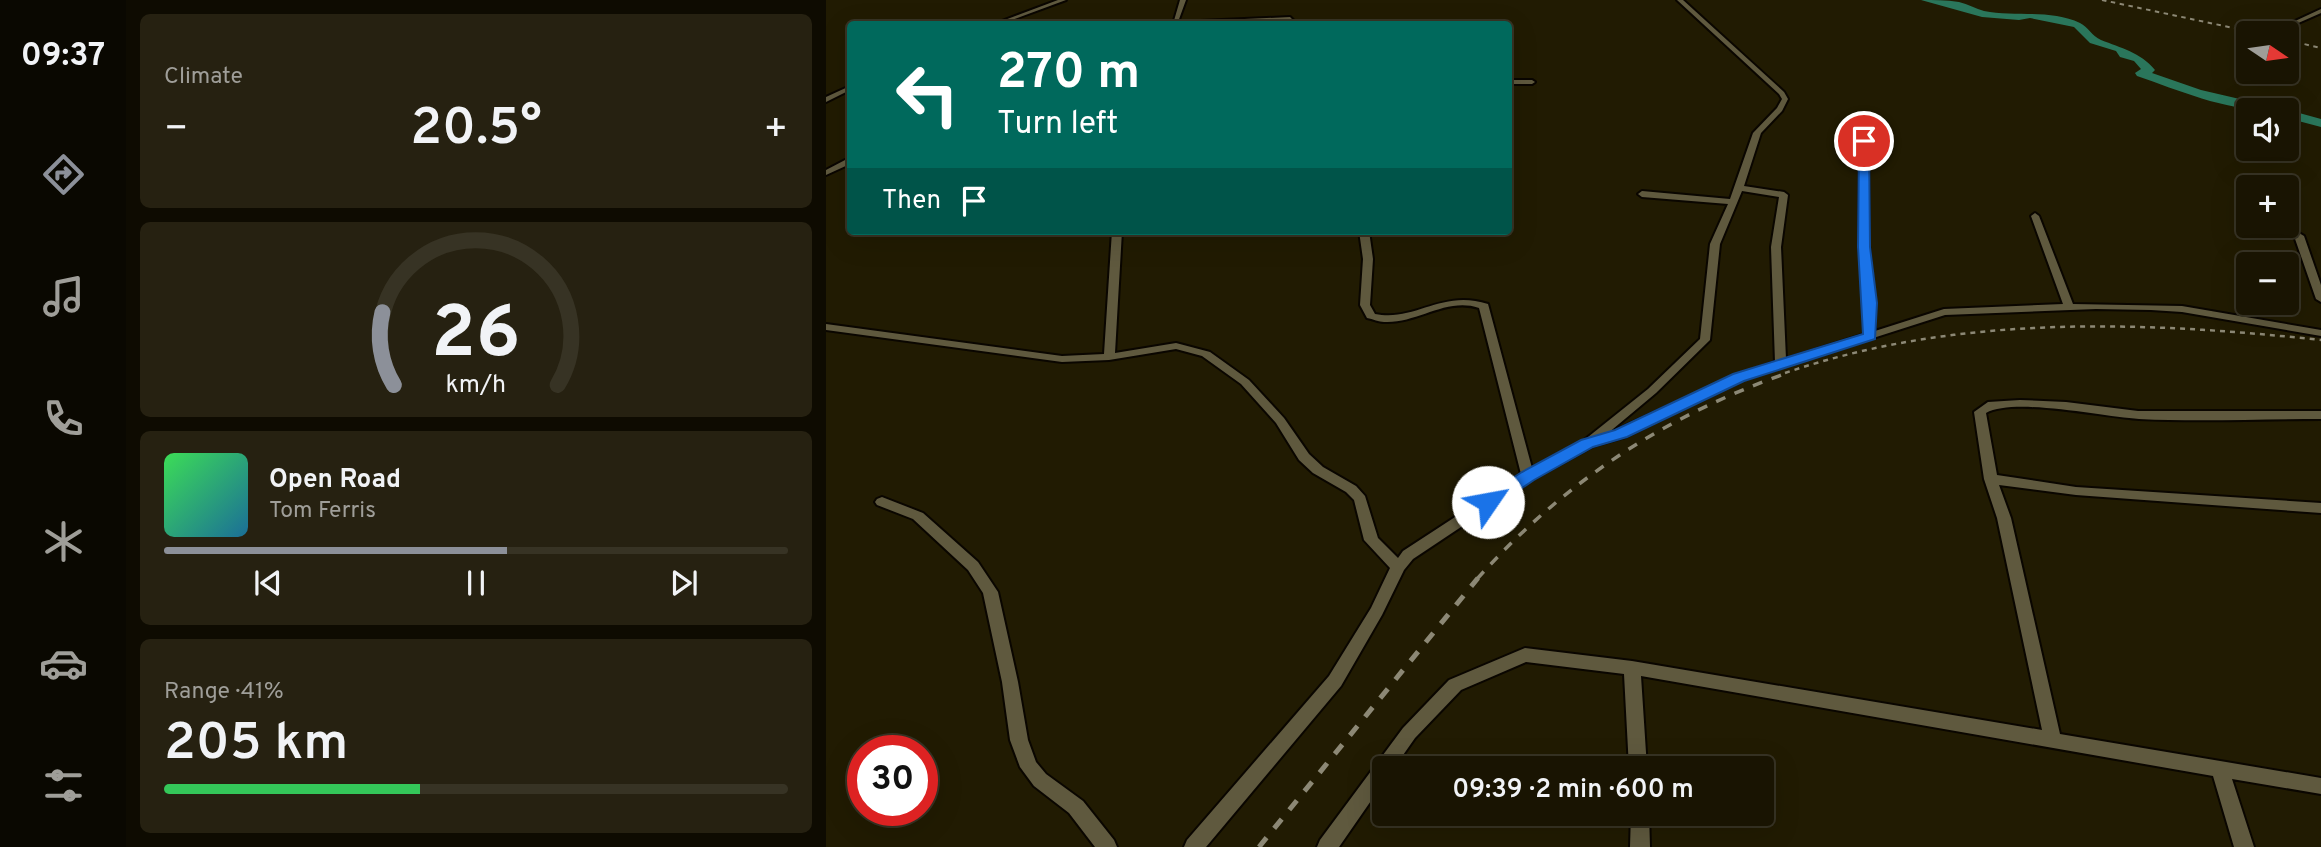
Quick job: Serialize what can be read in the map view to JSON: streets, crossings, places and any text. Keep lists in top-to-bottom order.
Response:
{
  "north": "right",
  "page": {
    "tabs": "09:37",
    "tile": [
      "Climate",
      ["Range · 41%", "205 km"]
    ],
    "map_buttons": ["+", "−"],
    "turn": ["270 m", "Turn left"],
    "heat": ["−", "20.5°", "+"],
    "then": "Then",
    "song": ["Open Road", "Tom Ferris"],
    "limit": "30",
    "trip": "09:39 · 2 min · 600 m",
    "gauge": ["26", "km/h"]
  }
}
